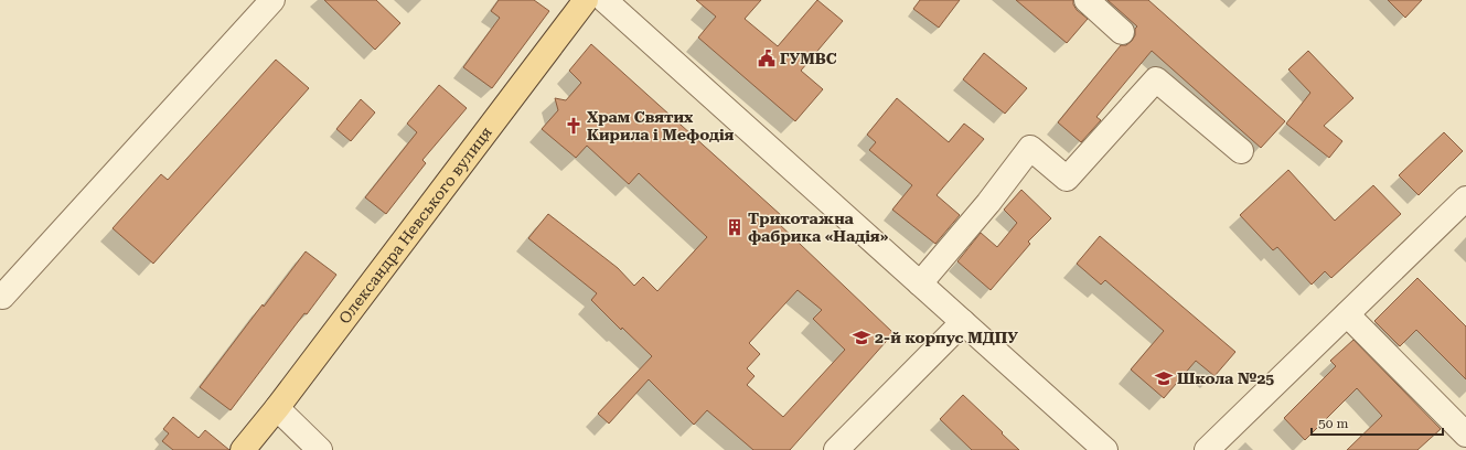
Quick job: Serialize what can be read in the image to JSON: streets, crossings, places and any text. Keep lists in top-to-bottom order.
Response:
{
  "streets": {
    "main road": ["Олександра Невського вулиця"]
  },
  "places": {
    "public building": ["ГУМВС"],
    "church": ["Храм Святих Кирила і Мефодія"],
    "building": ["Трикотажна фабрика «Надія»"],
    "school or university": ["2-й корпус МДПУ", "Школа №25"]
  },
  "scale_bar": "50 m"
}
